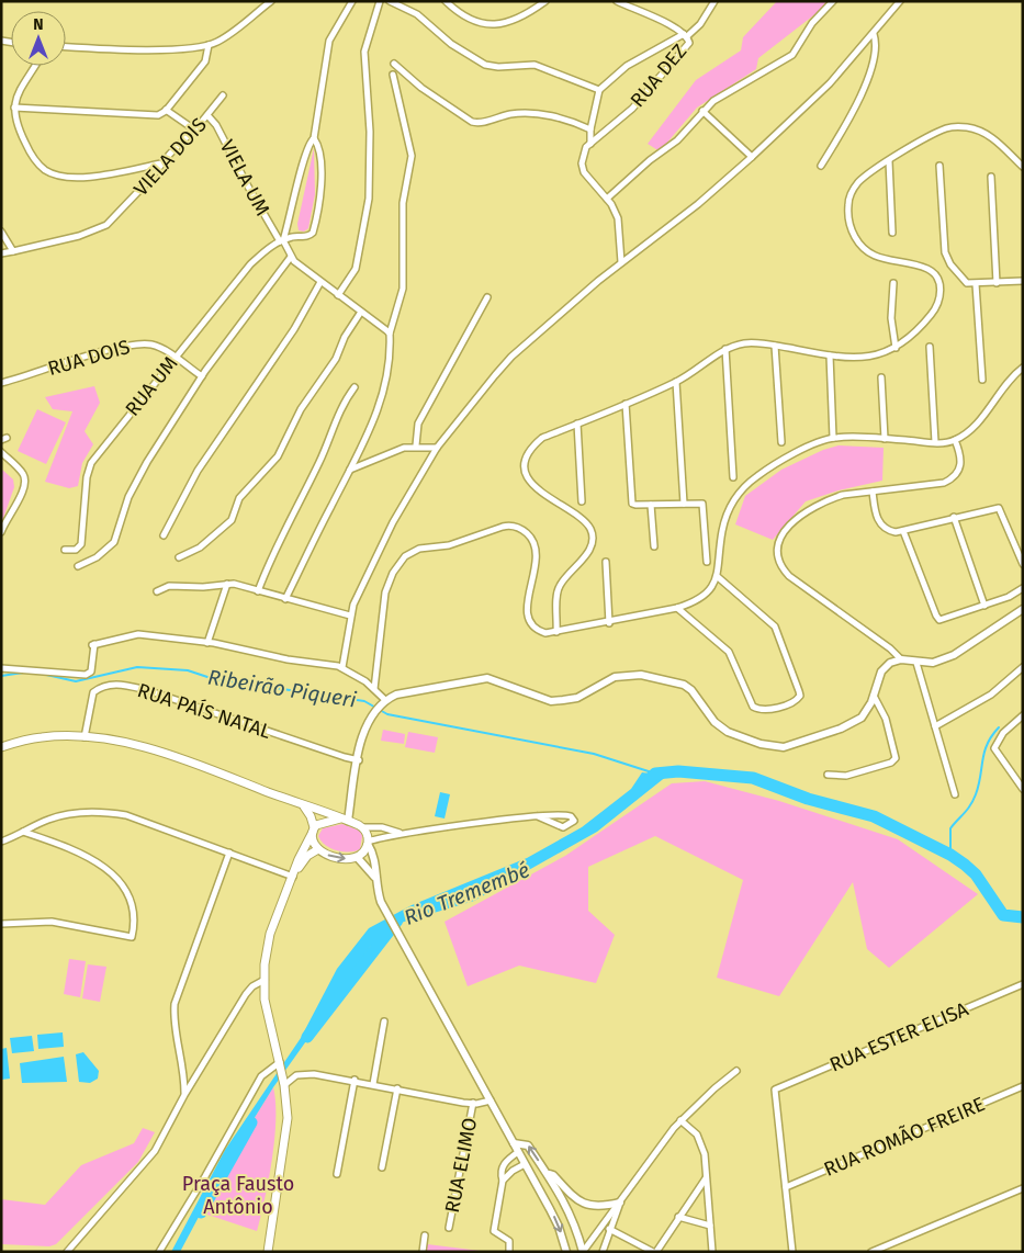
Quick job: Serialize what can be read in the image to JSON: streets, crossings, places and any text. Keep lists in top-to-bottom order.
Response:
{
  "streets": {
    "street": [
      "RUA DEZ",
      "VIELA DOIS",
      "VIELA UM",
      "RUA DOIS",
      "RUA UM",
      "RUA PAÍS NATAL",
      "RUA ESTER ELISA",
      "RUA ROMÃO FREIRE",
      "RUA ELIMO"
    ]
  },
  "crossings": [
    ["VIELA DOIS", "VIELA UM"],
    ["VIELA UM", "RUA UM"],
    ["RUA DOIS", "RUA UM"],
    ["RUA ESTER ELISA", "RUA ROMÃO FREIRE"]
  ],
  "water": ["Ribeirão Piqueri", "Rio Tremembé"],
  "parks": ["Praça Fausto Antônio"],
  "north": "top"
}
